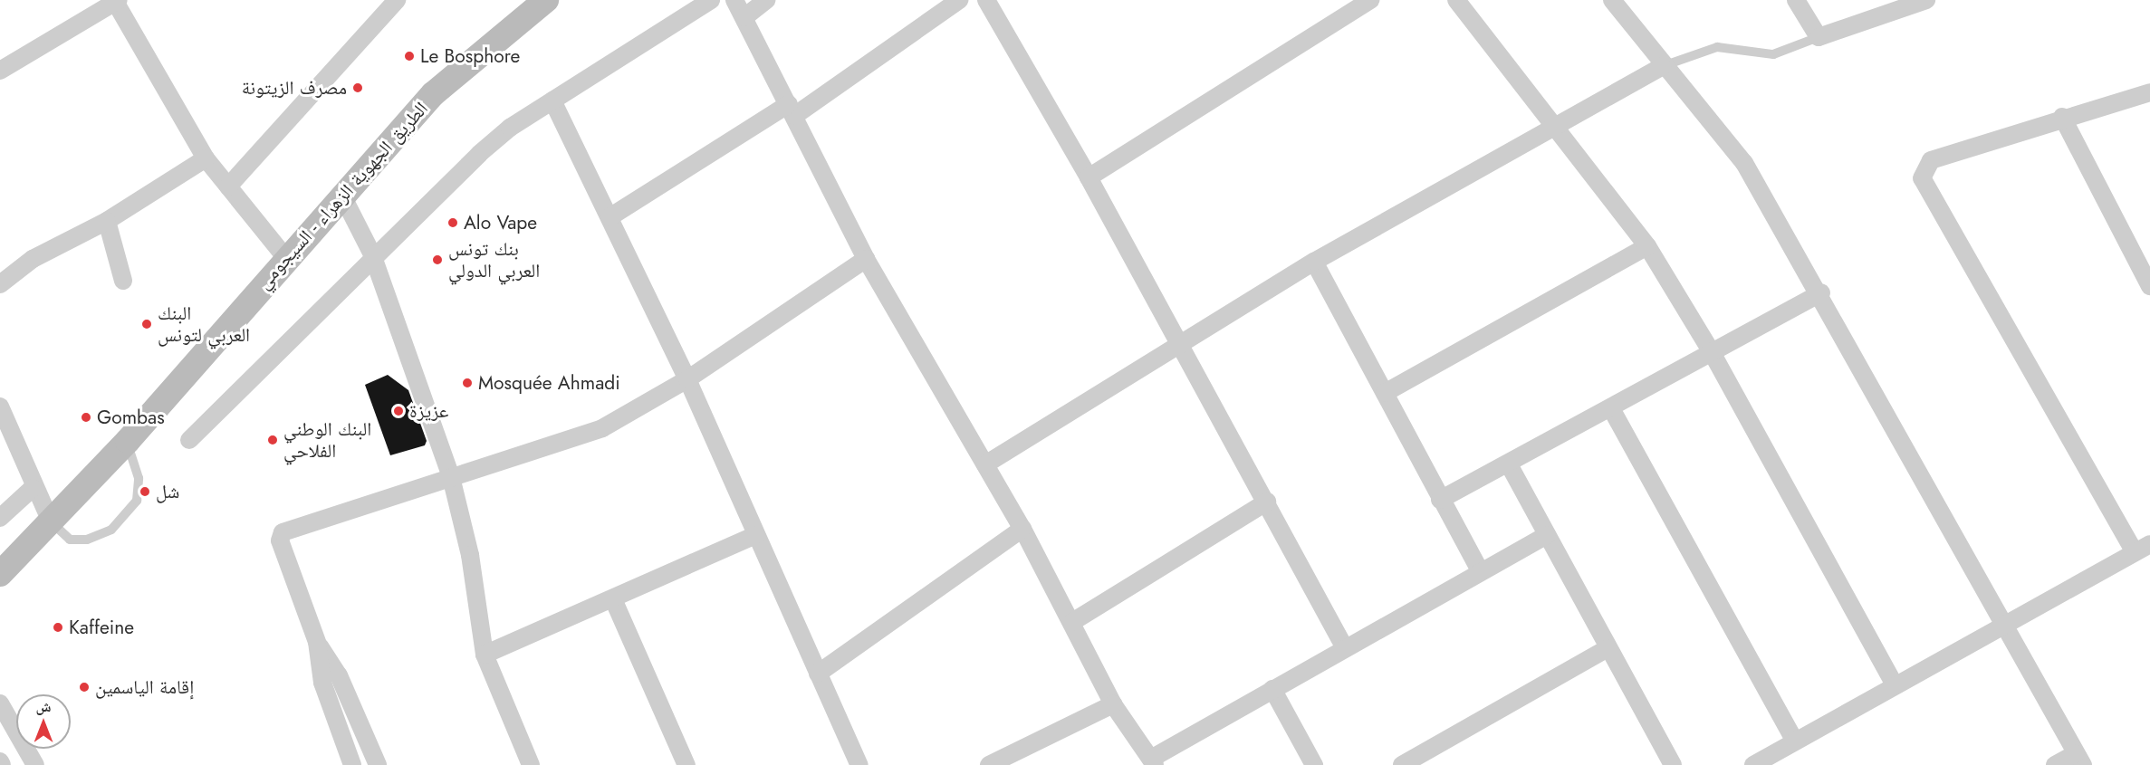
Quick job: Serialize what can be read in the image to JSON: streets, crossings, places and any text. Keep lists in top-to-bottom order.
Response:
{
  "streets": {
    "main road": ["الطريق الجهوية الزهراء - السيجومي"]
  },
  "places": [
    "Le Bosphore",
    "مصرف الزيتونة",
    "Alo Vape",
    "بنك تونس العربي الدولي",
    "البنك العربي لتونس",
    "Mosquée Ahmadi",
    "عزيزة",
    "Gombas",
    "البنك الوطني الفلاحي",
    "شل",
    "Kaffeine",
    "إقامة الياسمين"
  ],
  "north": "top"
}
